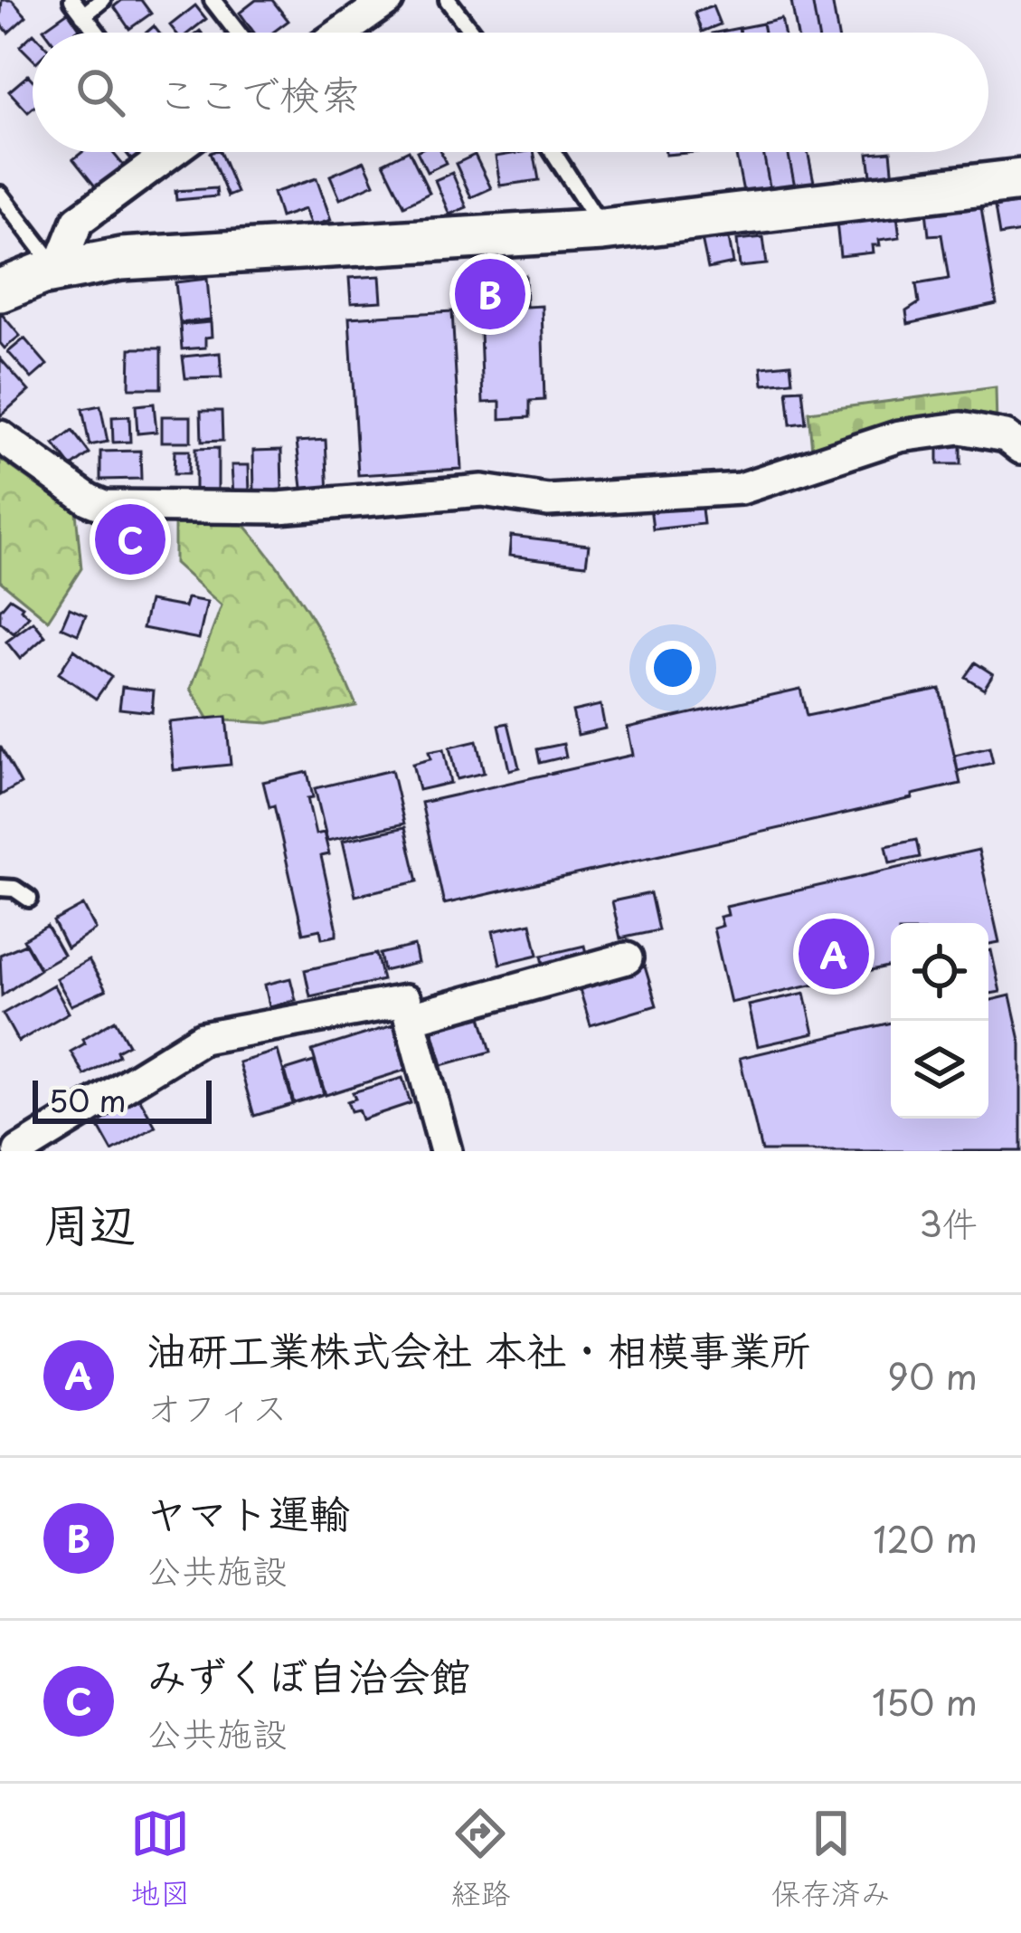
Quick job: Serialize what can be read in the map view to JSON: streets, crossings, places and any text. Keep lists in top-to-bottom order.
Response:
{
  "scale_bar": "50 m",
  "page": {
    "search": "ここで検索",
    "pins": ["B", "C", "A"],
    "scale": "50 m",
    "heading": ["周辺", "3件"],
    "list": [
      {
        "mark": "A",
        "name": "油研工業株式会社 本社・相模事業所",
        "note": "オフィス",
        "value": "90 m"
      },
      {
        "mark": "B",
        "name": "ヤマト運輸",
        "note": "公共施設",
        "value": "120 m"
      },
      {
        "mark": "C",
        "name": "みずくぼ自治会館",
        "note": "公共施設",
        "value": "150 m"
      }
    ],
    "nav": ["地図", "経路", "保存済み"]
  }
}
